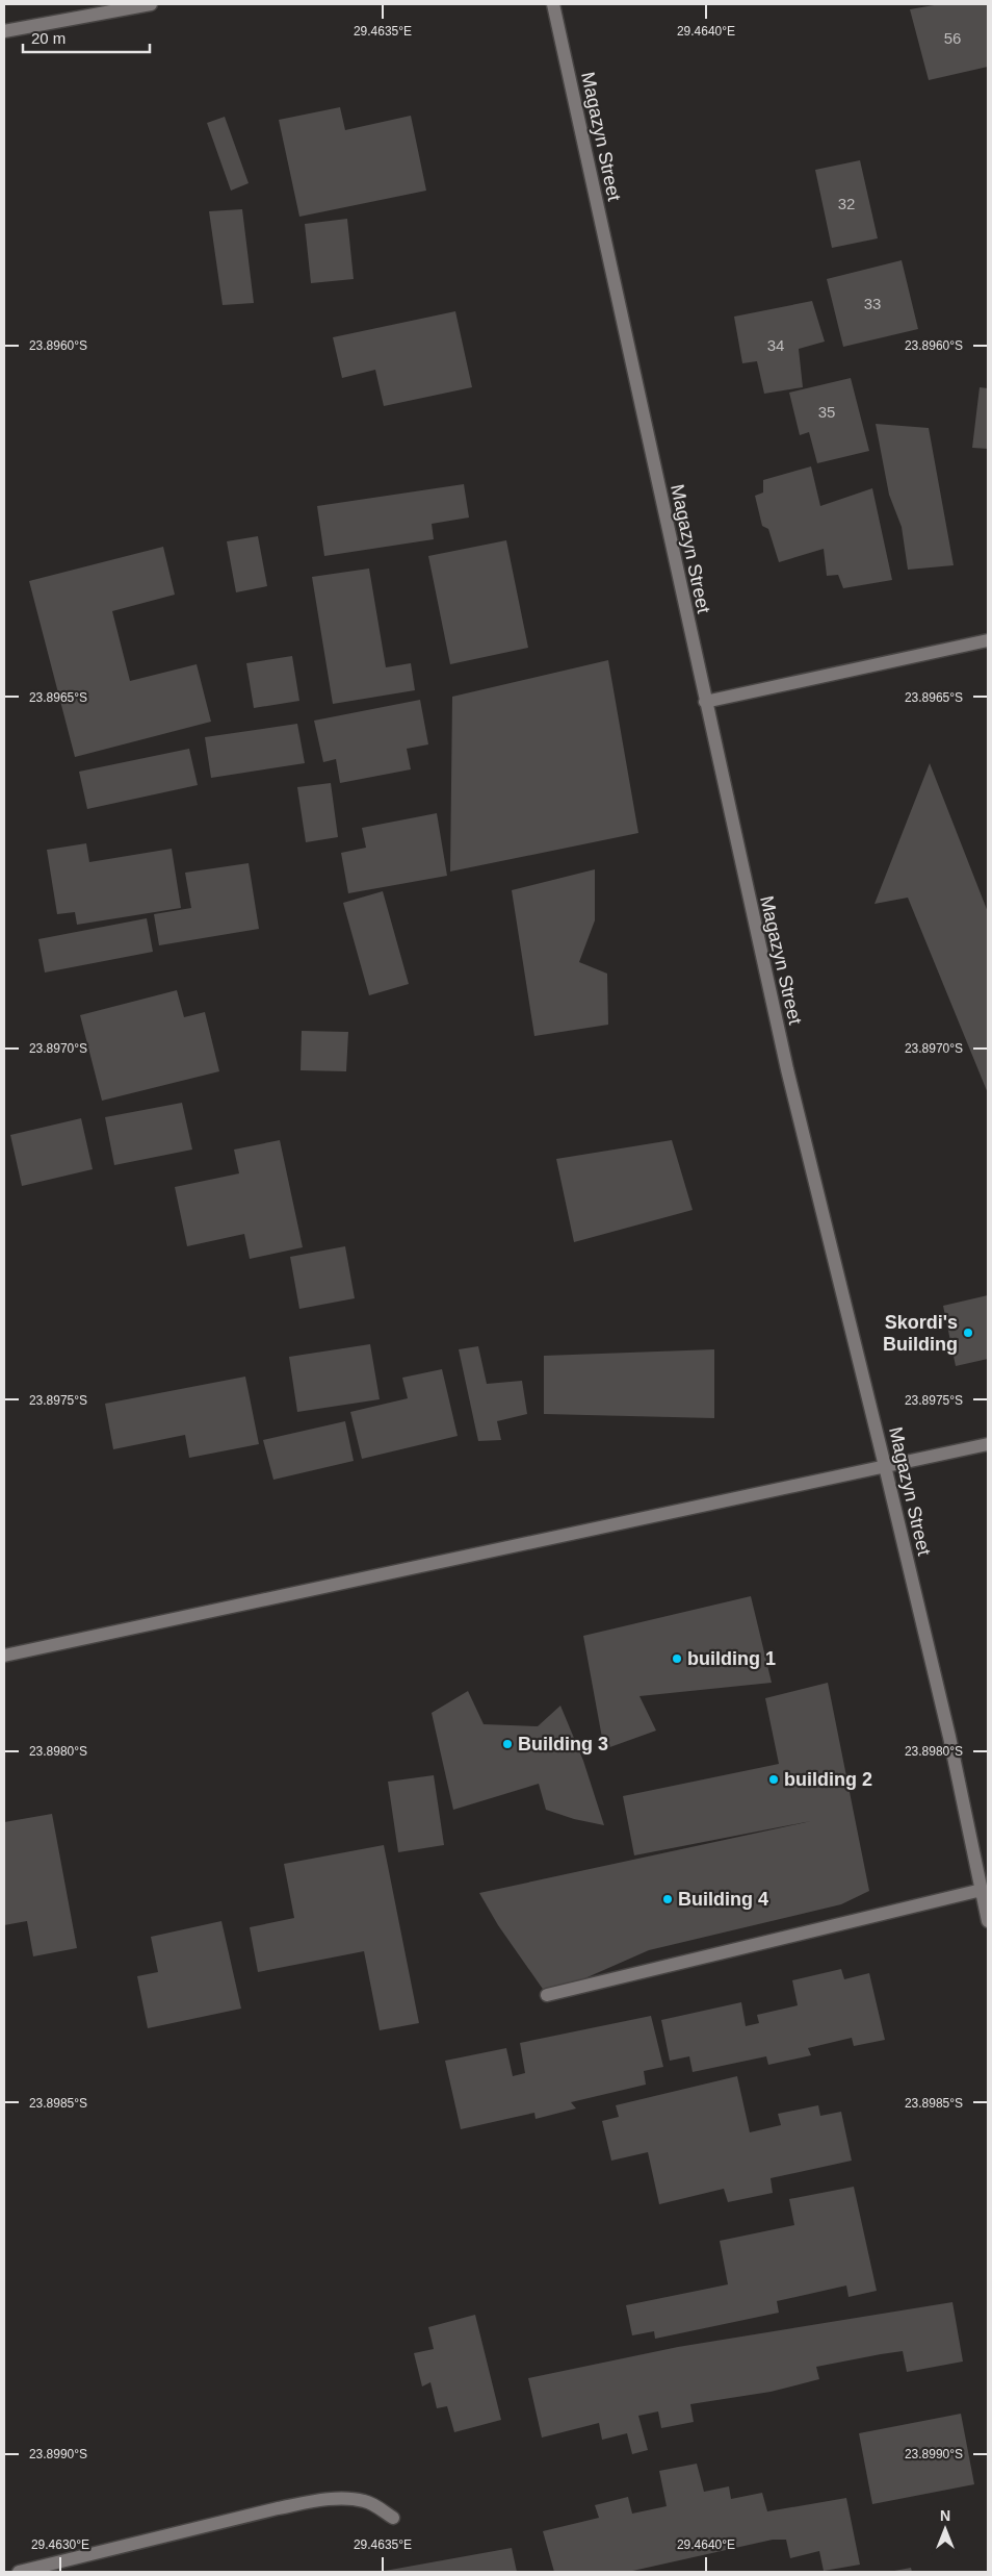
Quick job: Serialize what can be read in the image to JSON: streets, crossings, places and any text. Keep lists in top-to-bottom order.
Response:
{
  "streets": {
    "street": ["Magazyn Street"]
  },
  "places": [
    "Skordi's Building",
    "building 1",
    "Building 3",
    "building 2",
    "Building 4"
  ],
  "house_numbers": [
    "56",
    "32",
    "33",
    "34",
    "35"
  ],
  "scale_bar": "20 m",
  "north": "top",
  "coordinates": [
    "29.4635°E",
    "29.4640°E",
    "23.8960°S",
    "23.8965°S",
    "23.8970°S",
    "23.8975°S",
    "23.8980°S",
    "23.8985°S",
    "23.8990°S",
    "29.4630°E"
  ]
}
